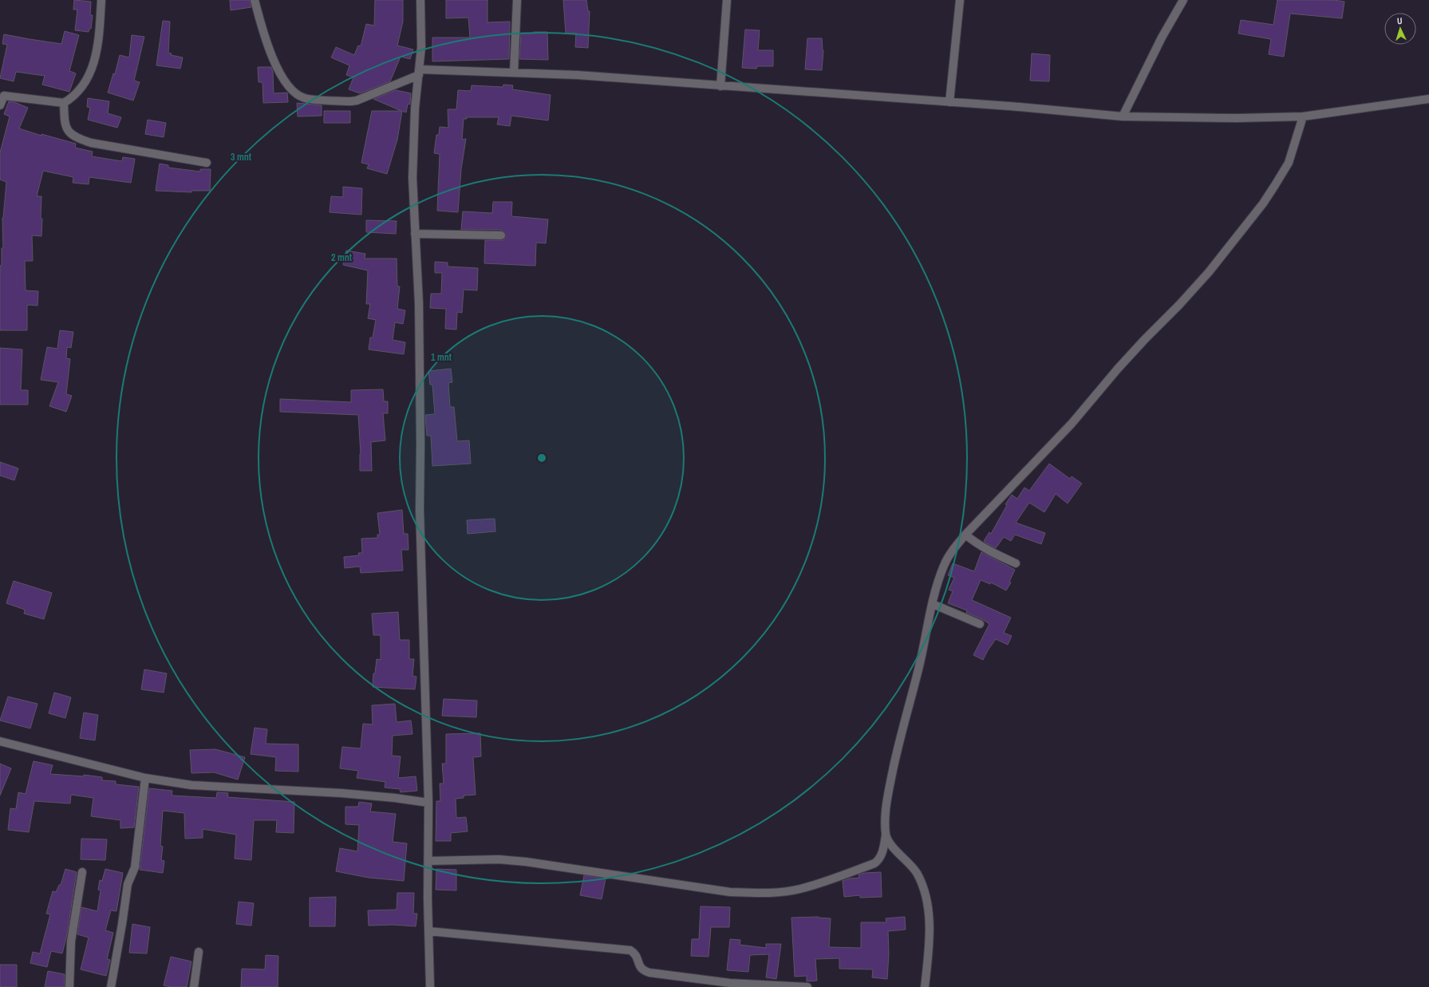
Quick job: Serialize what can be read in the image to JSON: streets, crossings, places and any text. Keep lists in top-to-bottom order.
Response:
{
  "north": "top",
  "rings": ["3 mnt", "2 mnt", "1 mnt"]
}
